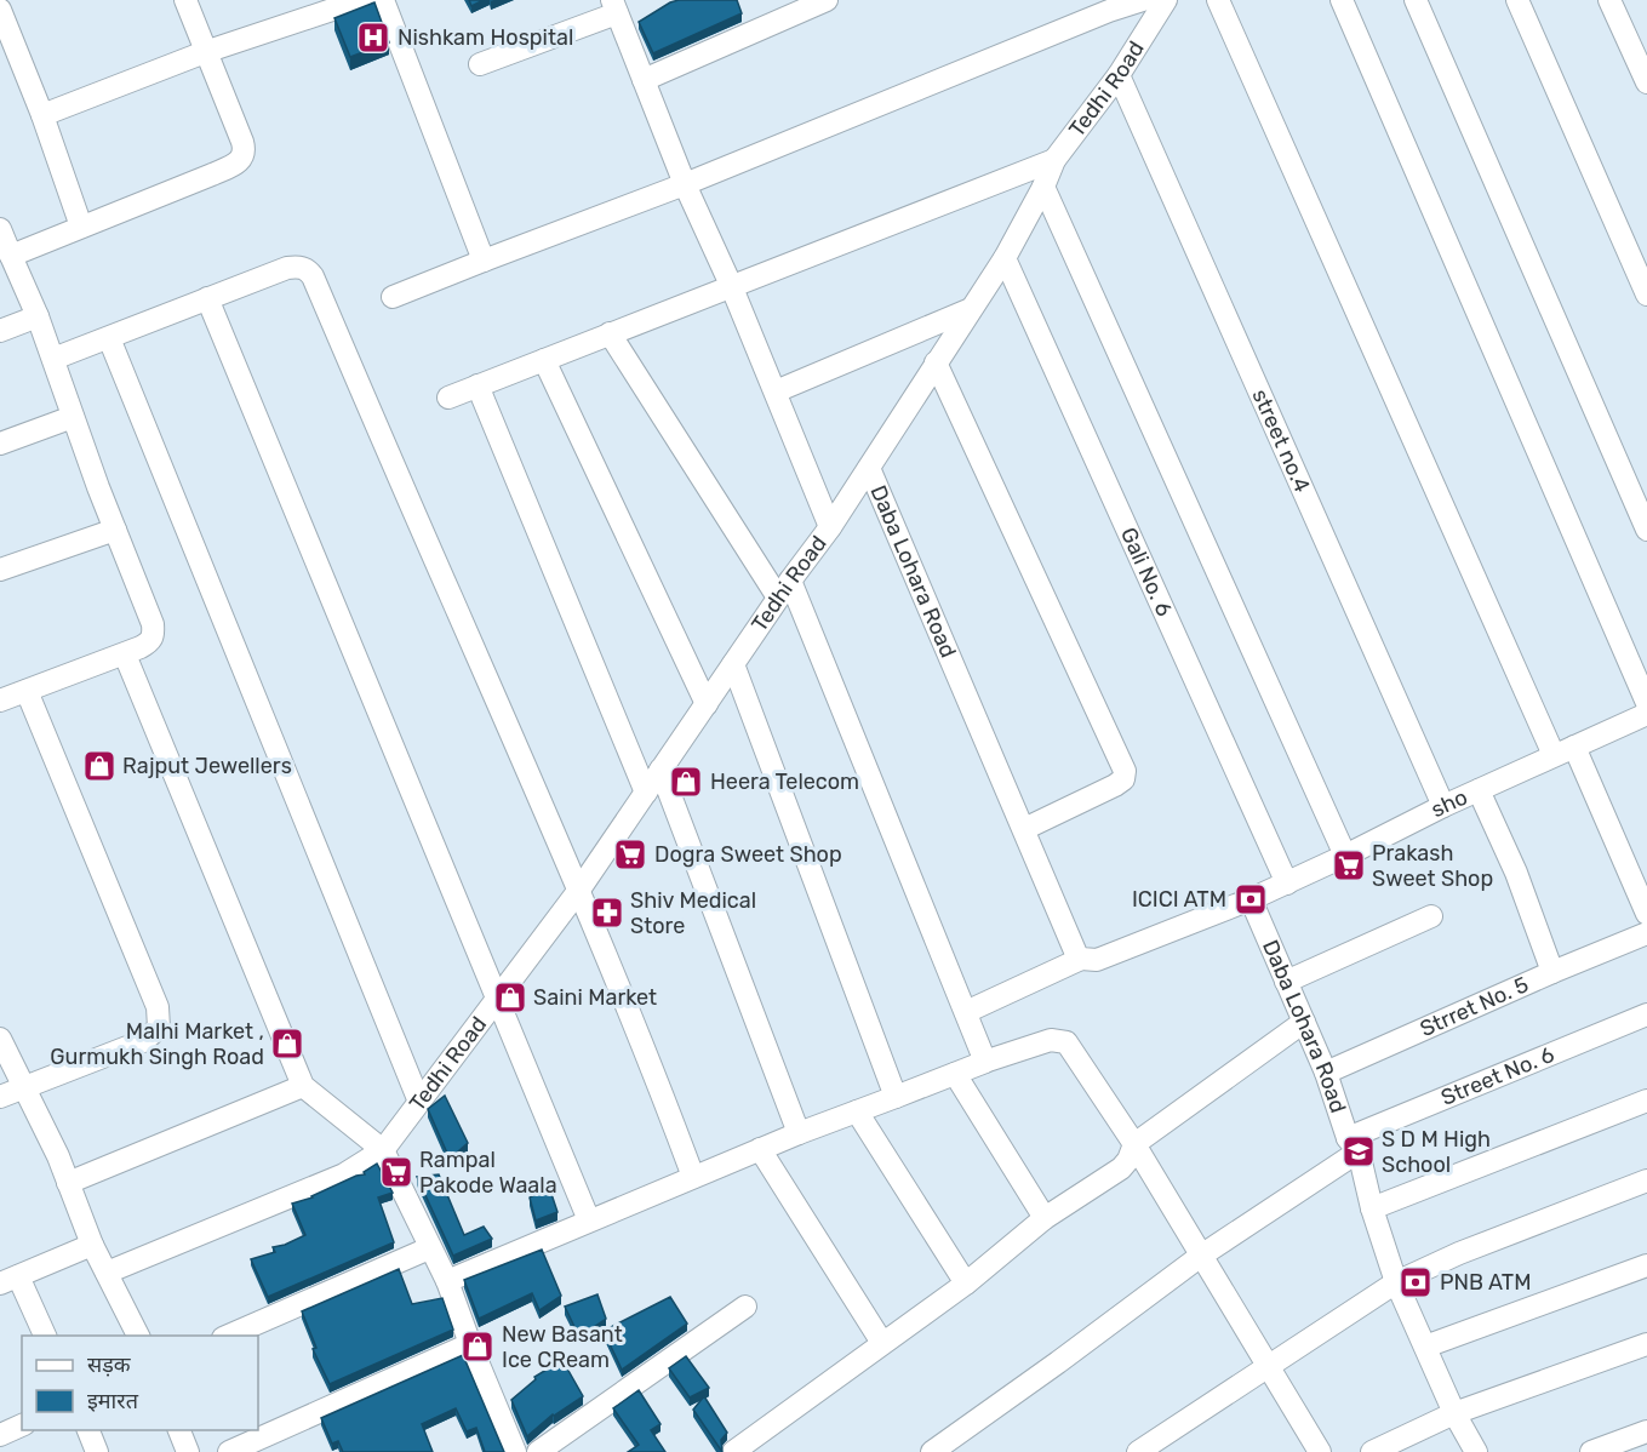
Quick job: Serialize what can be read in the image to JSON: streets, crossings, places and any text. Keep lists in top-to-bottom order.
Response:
{
  "streets": {
    "street": [
      "Tedhi Road",
      "street no.4",
      "Daba Lohara Road",
      "Gali No. 6",
      "sho",
      "Strret No. 5",
      "Street No. 6"
    ]
  },
  "crossings": [
    ["Tedhi Road", "street no.4"],
    ["Tedhi Road", "Daba Lohara Road"],
    ["Tedhi Road", "Gali No. 6"],
    ["street no.4", "sho"],
    ["Daba Lohara Road", "sho"],
    ["Daba Lohara Road", "Strret No. 5"],
    ["Daba Lohara Road", "Street No. 6"],
    ["Gali No. 6", "sho"]
  ],
  "places": {
    "hospital": ["Nishkam Hospital"],
    "shop": [
      "Rajput Jewellers",
      "Heera Telecom",
      "Saini Market",
      "Malhi Market , Gurmukh Singh Road",
      "New Basant Ice CReam"
    ],
    "supermarket": ["Dogra Sweet Shop", "Prakash Sweet Shop", "Rampal Pakode Waala"],
    "bank": ["ICICI ATM", "PNB ATM"],
    "pharmacy": ["Shiv Medical Store"],
    "school or university": ["S D M High School"]
  },
  "legend": ["सड़क", "इमारत"]
}
